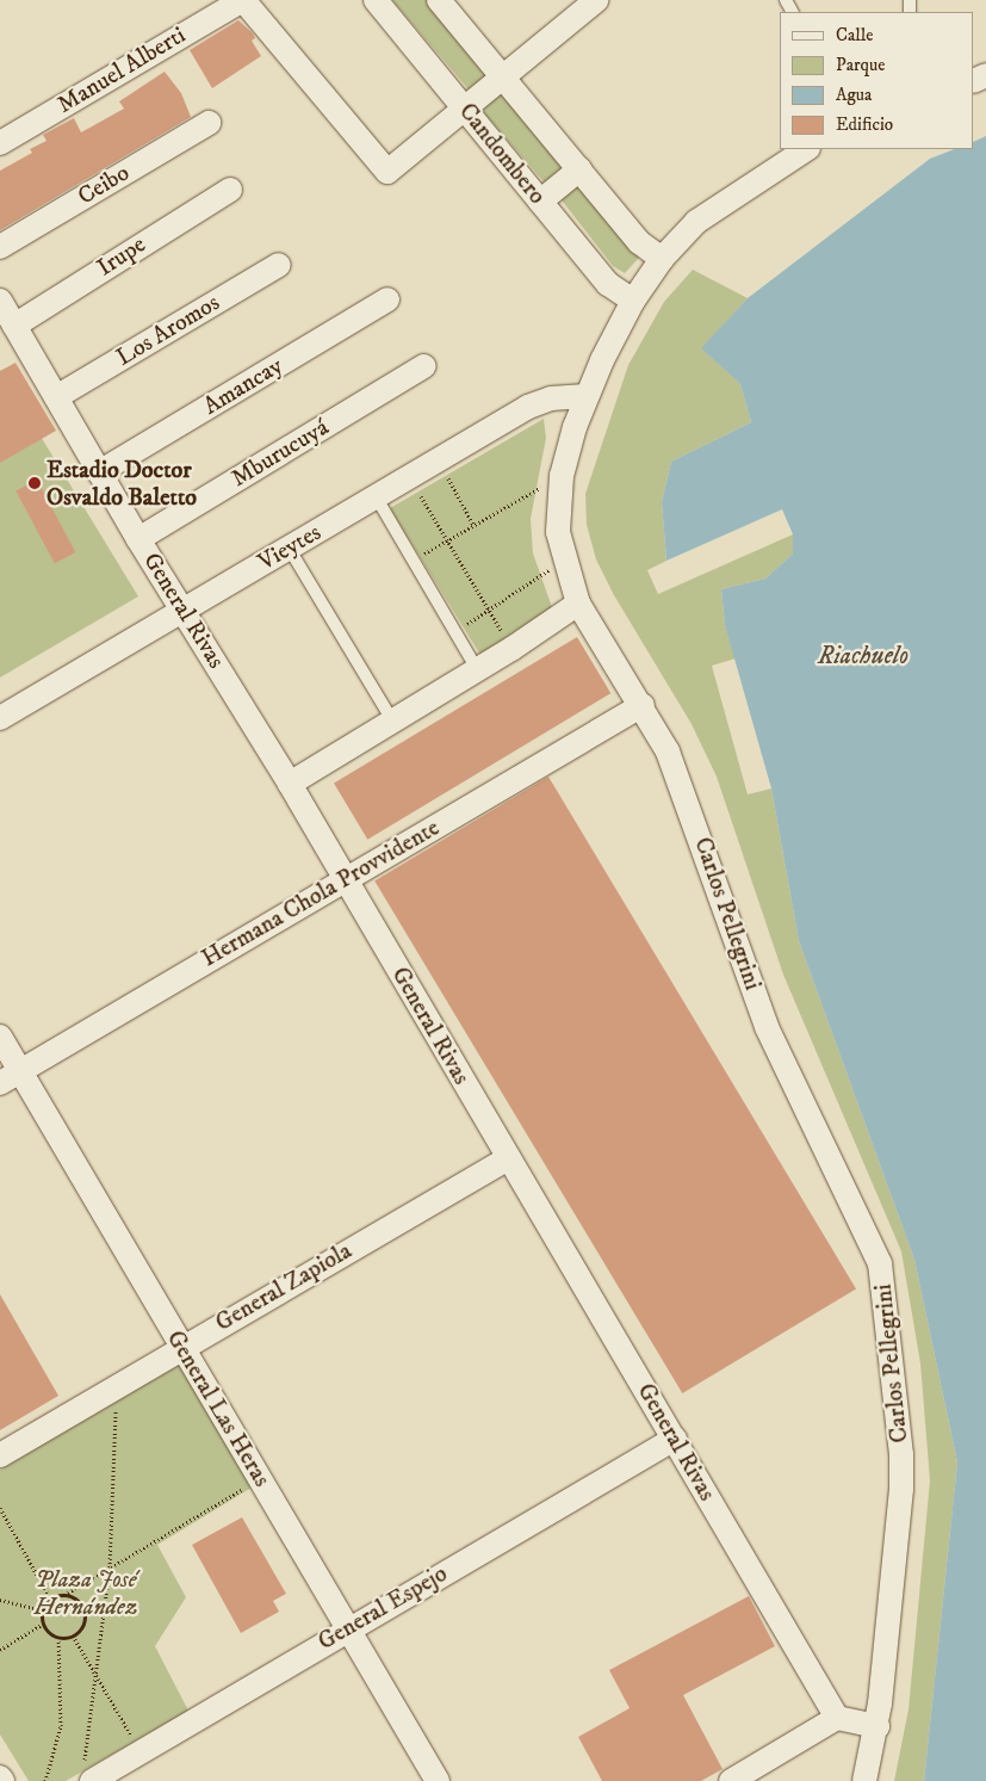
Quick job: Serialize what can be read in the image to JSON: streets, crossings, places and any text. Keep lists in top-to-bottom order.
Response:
{
  "streets": {
    "street": [
      "Manuel Alberti",
      "Candombero",
      "Ceibo",
      "Irupe",
      "Los Aromos",
      "Amancay",
      "Mburucuyá",
      "Vieytes",
      "General Rivas",
      "Hermana Chola Provvidente",
      "Carlos Pellegrini",
      "General Zapiola",
      "General Las Heras",
      "General Espejo"
    ]
  },
  "crossings": [
    ["Candombero", "Carlos Pellegrini"],
    ["Irupe", "General Rivas"],
    ["Los Aromos", "General Rivas"],
    ["Amancay", "General Rivas"],
    ["Mburucuyá", "General Rivas"],
    ["Vieytes", "General Rivas"],
    ["Vieytes", "Carlos Pellegrini"],
    ["General Rivas", "Hermana Chola Provvidente"],
    ["General Rivas", "General Zapiola"],
    ["General Rivas", "General Espejo"],
    ["Hermana Chola Provvidente", "Carlos Pellegrini"],
    ["Hermana Chola Provvidente", "General Las Heras"],
    ["General Zapiola", "General Las Heras"],
    ["General Las Heras", "General Espejo"]
  ],
  "water": ["Riachuelo"],
  "parks": ["Plaza José Hernández"],
  "places": ["Estadio Doctor Osvaldo Baletto"],
  "legend": [
    "Calle",
    "Parque",
    "Agua",
    "Edificio"
  ]
}
